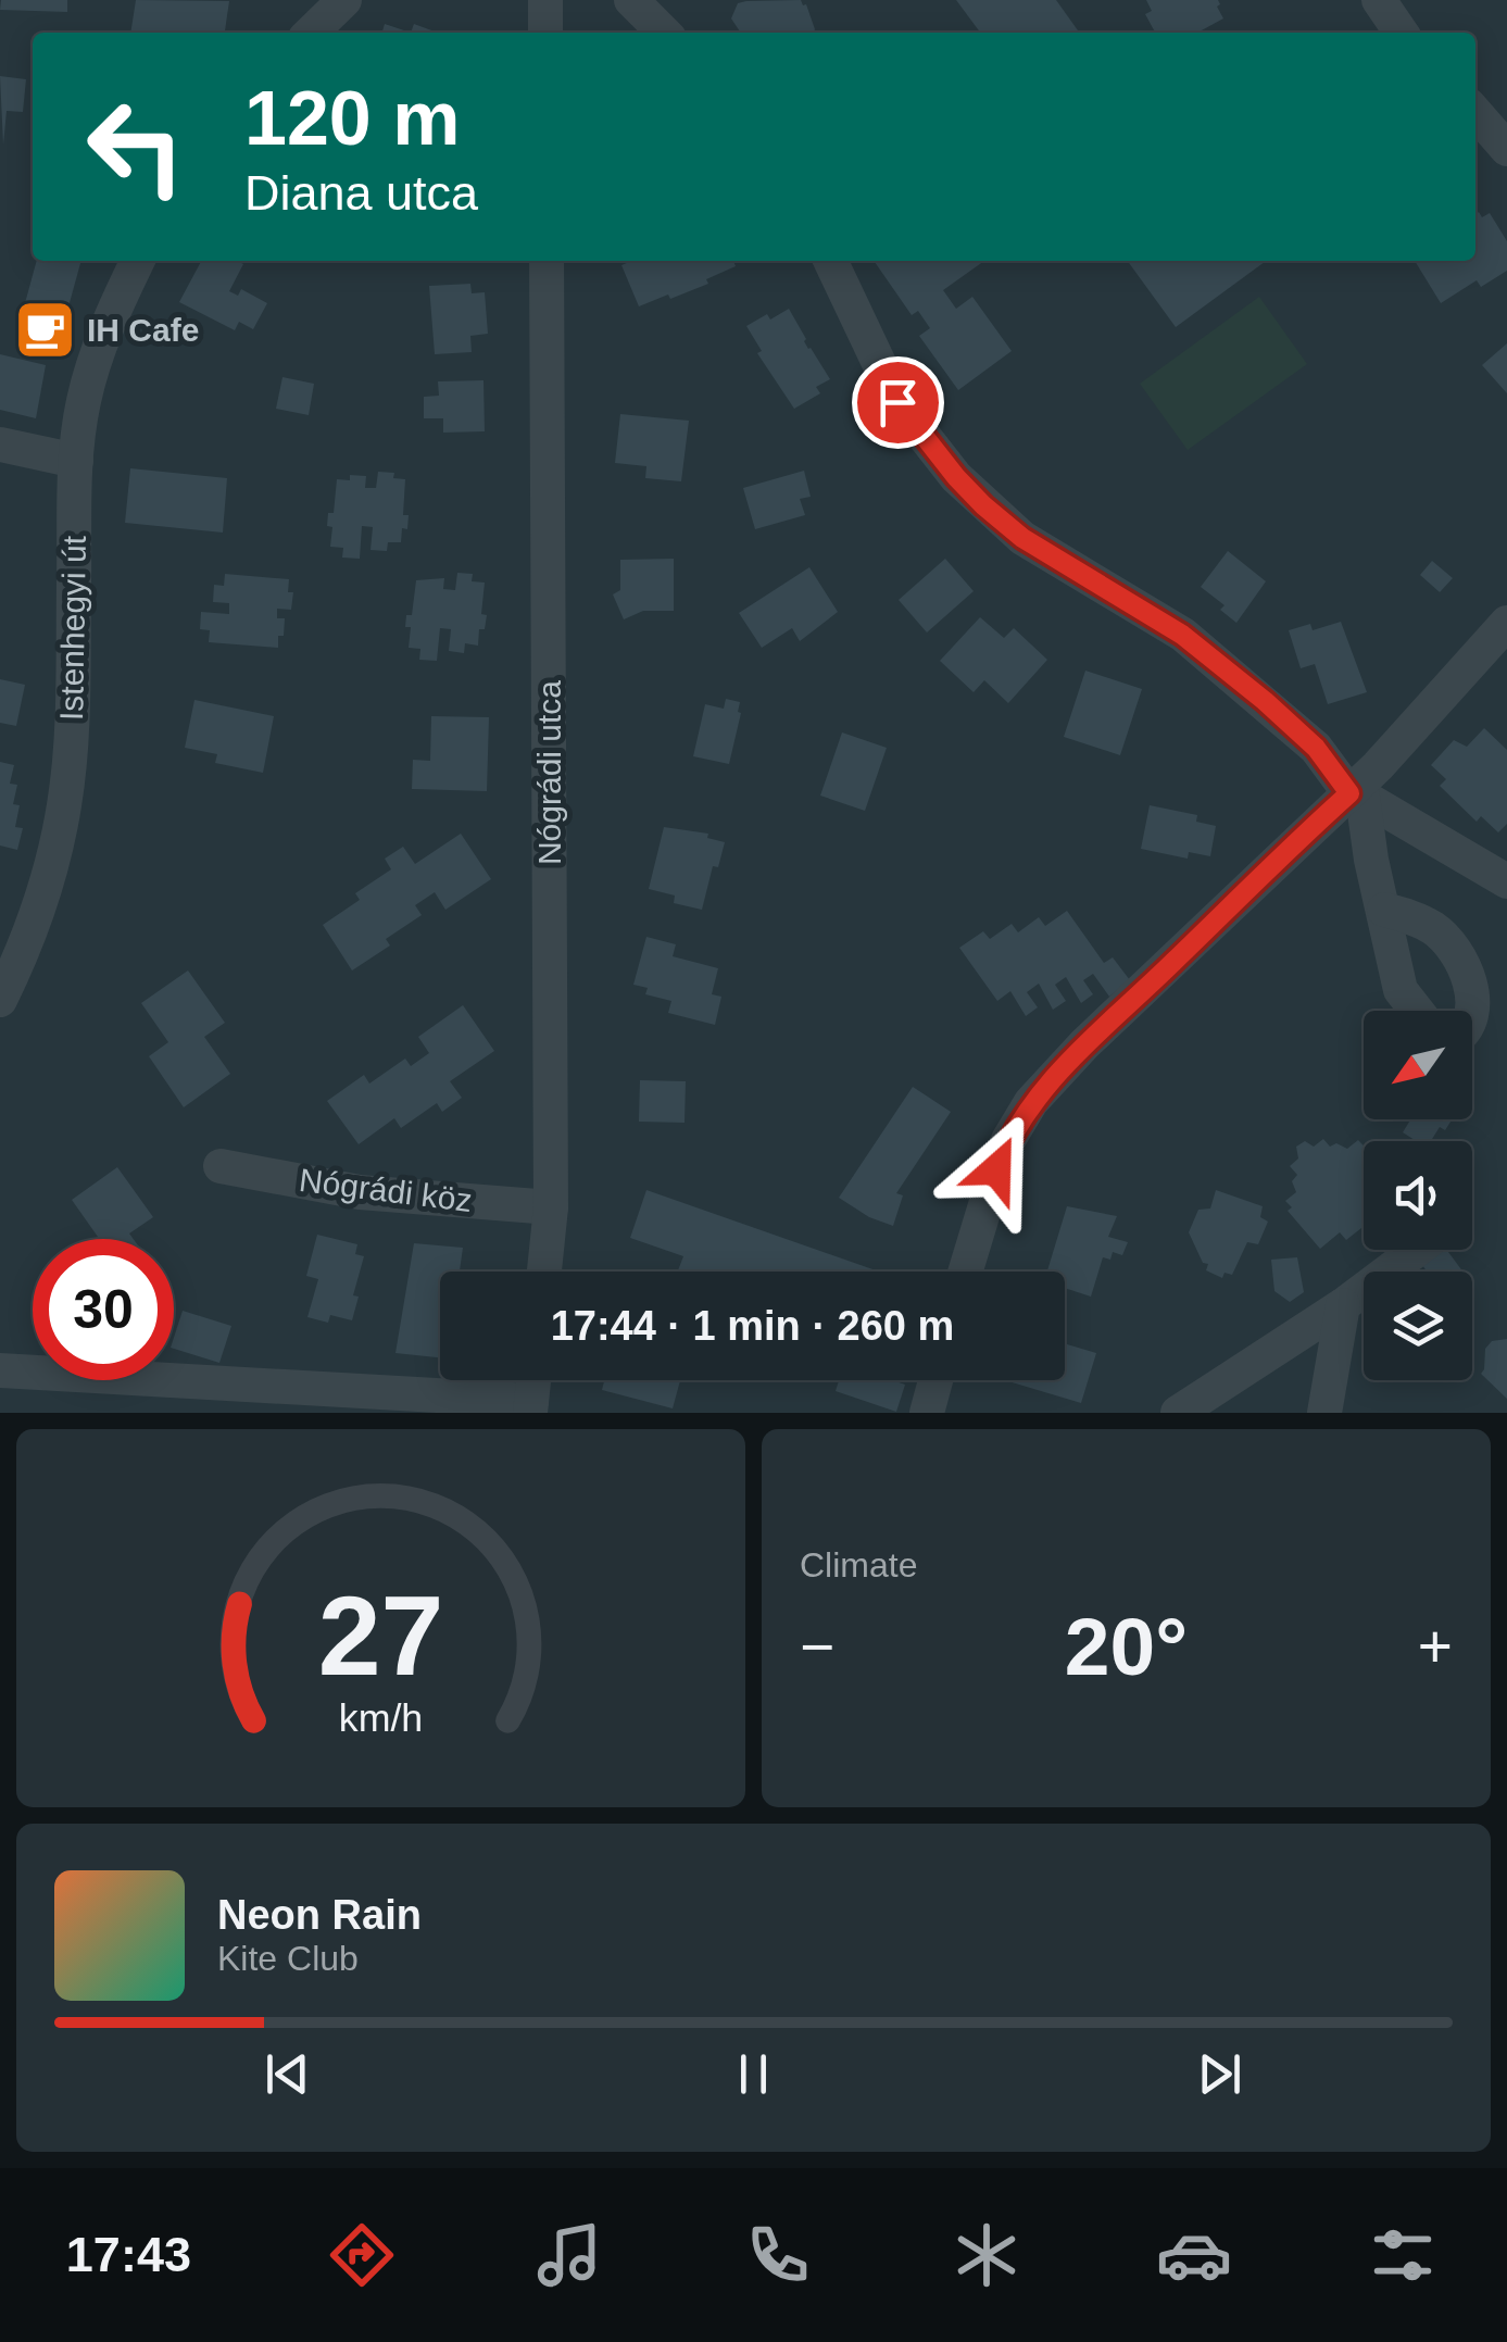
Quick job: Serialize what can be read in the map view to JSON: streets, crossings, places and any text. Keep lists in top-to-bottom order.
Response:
{
  "streets": {
    "street": ["Istenhegyi út", "Nógrádi utca", "Nógrádi köz"]
  },
  "crossings": [
    ["Nógrádi utca", "Nógrádi köz"]
  ],
  "places": {
    "cafe": ["IH Cafe"]
  },
  "north": "bottom left",
  "page": {
    "turn": ["120 m", "Diana utca"],
    "limit": "30",
    "trip": "17:44 · 1 min · 260 m",
    "tile": "Climate",
    "heat": ["−", "20°", "+"],
    "song": ["Neon Rain", "Kite Club"],
    "tabs": "17:43",
    "gauge": ["27", "km/h"]
  }
}
